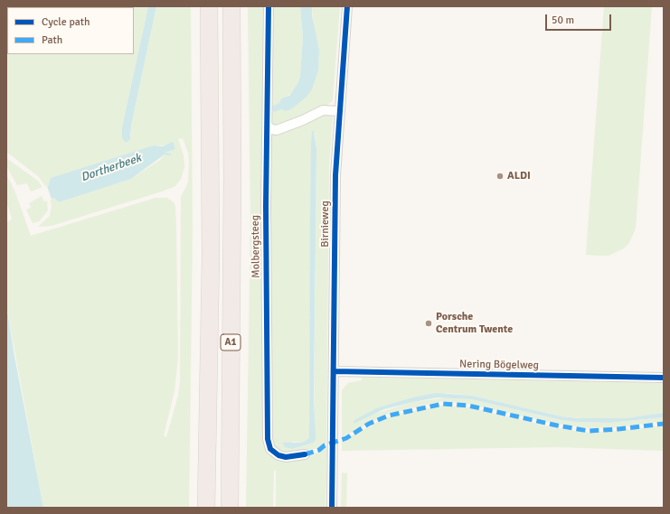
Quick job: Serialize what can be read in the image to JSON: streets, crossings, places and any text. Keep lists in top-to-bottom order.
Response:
{
  "streets": {
    "highway": ["A1"],
    "street": ["Birnieweg", "Molbergsteeg", "Nering Bögelweg"]
  },
  "crossings": [
    ["Birnieweg", "Nering Bögelweg"]
  ],
  "water": ["Dortherbeek"],
  "places": ["ALDI", "Porsche Centrum Twente"],
  "legend": ["Cycle path", "Path"],
  "scale_bar": "50 m"
}
